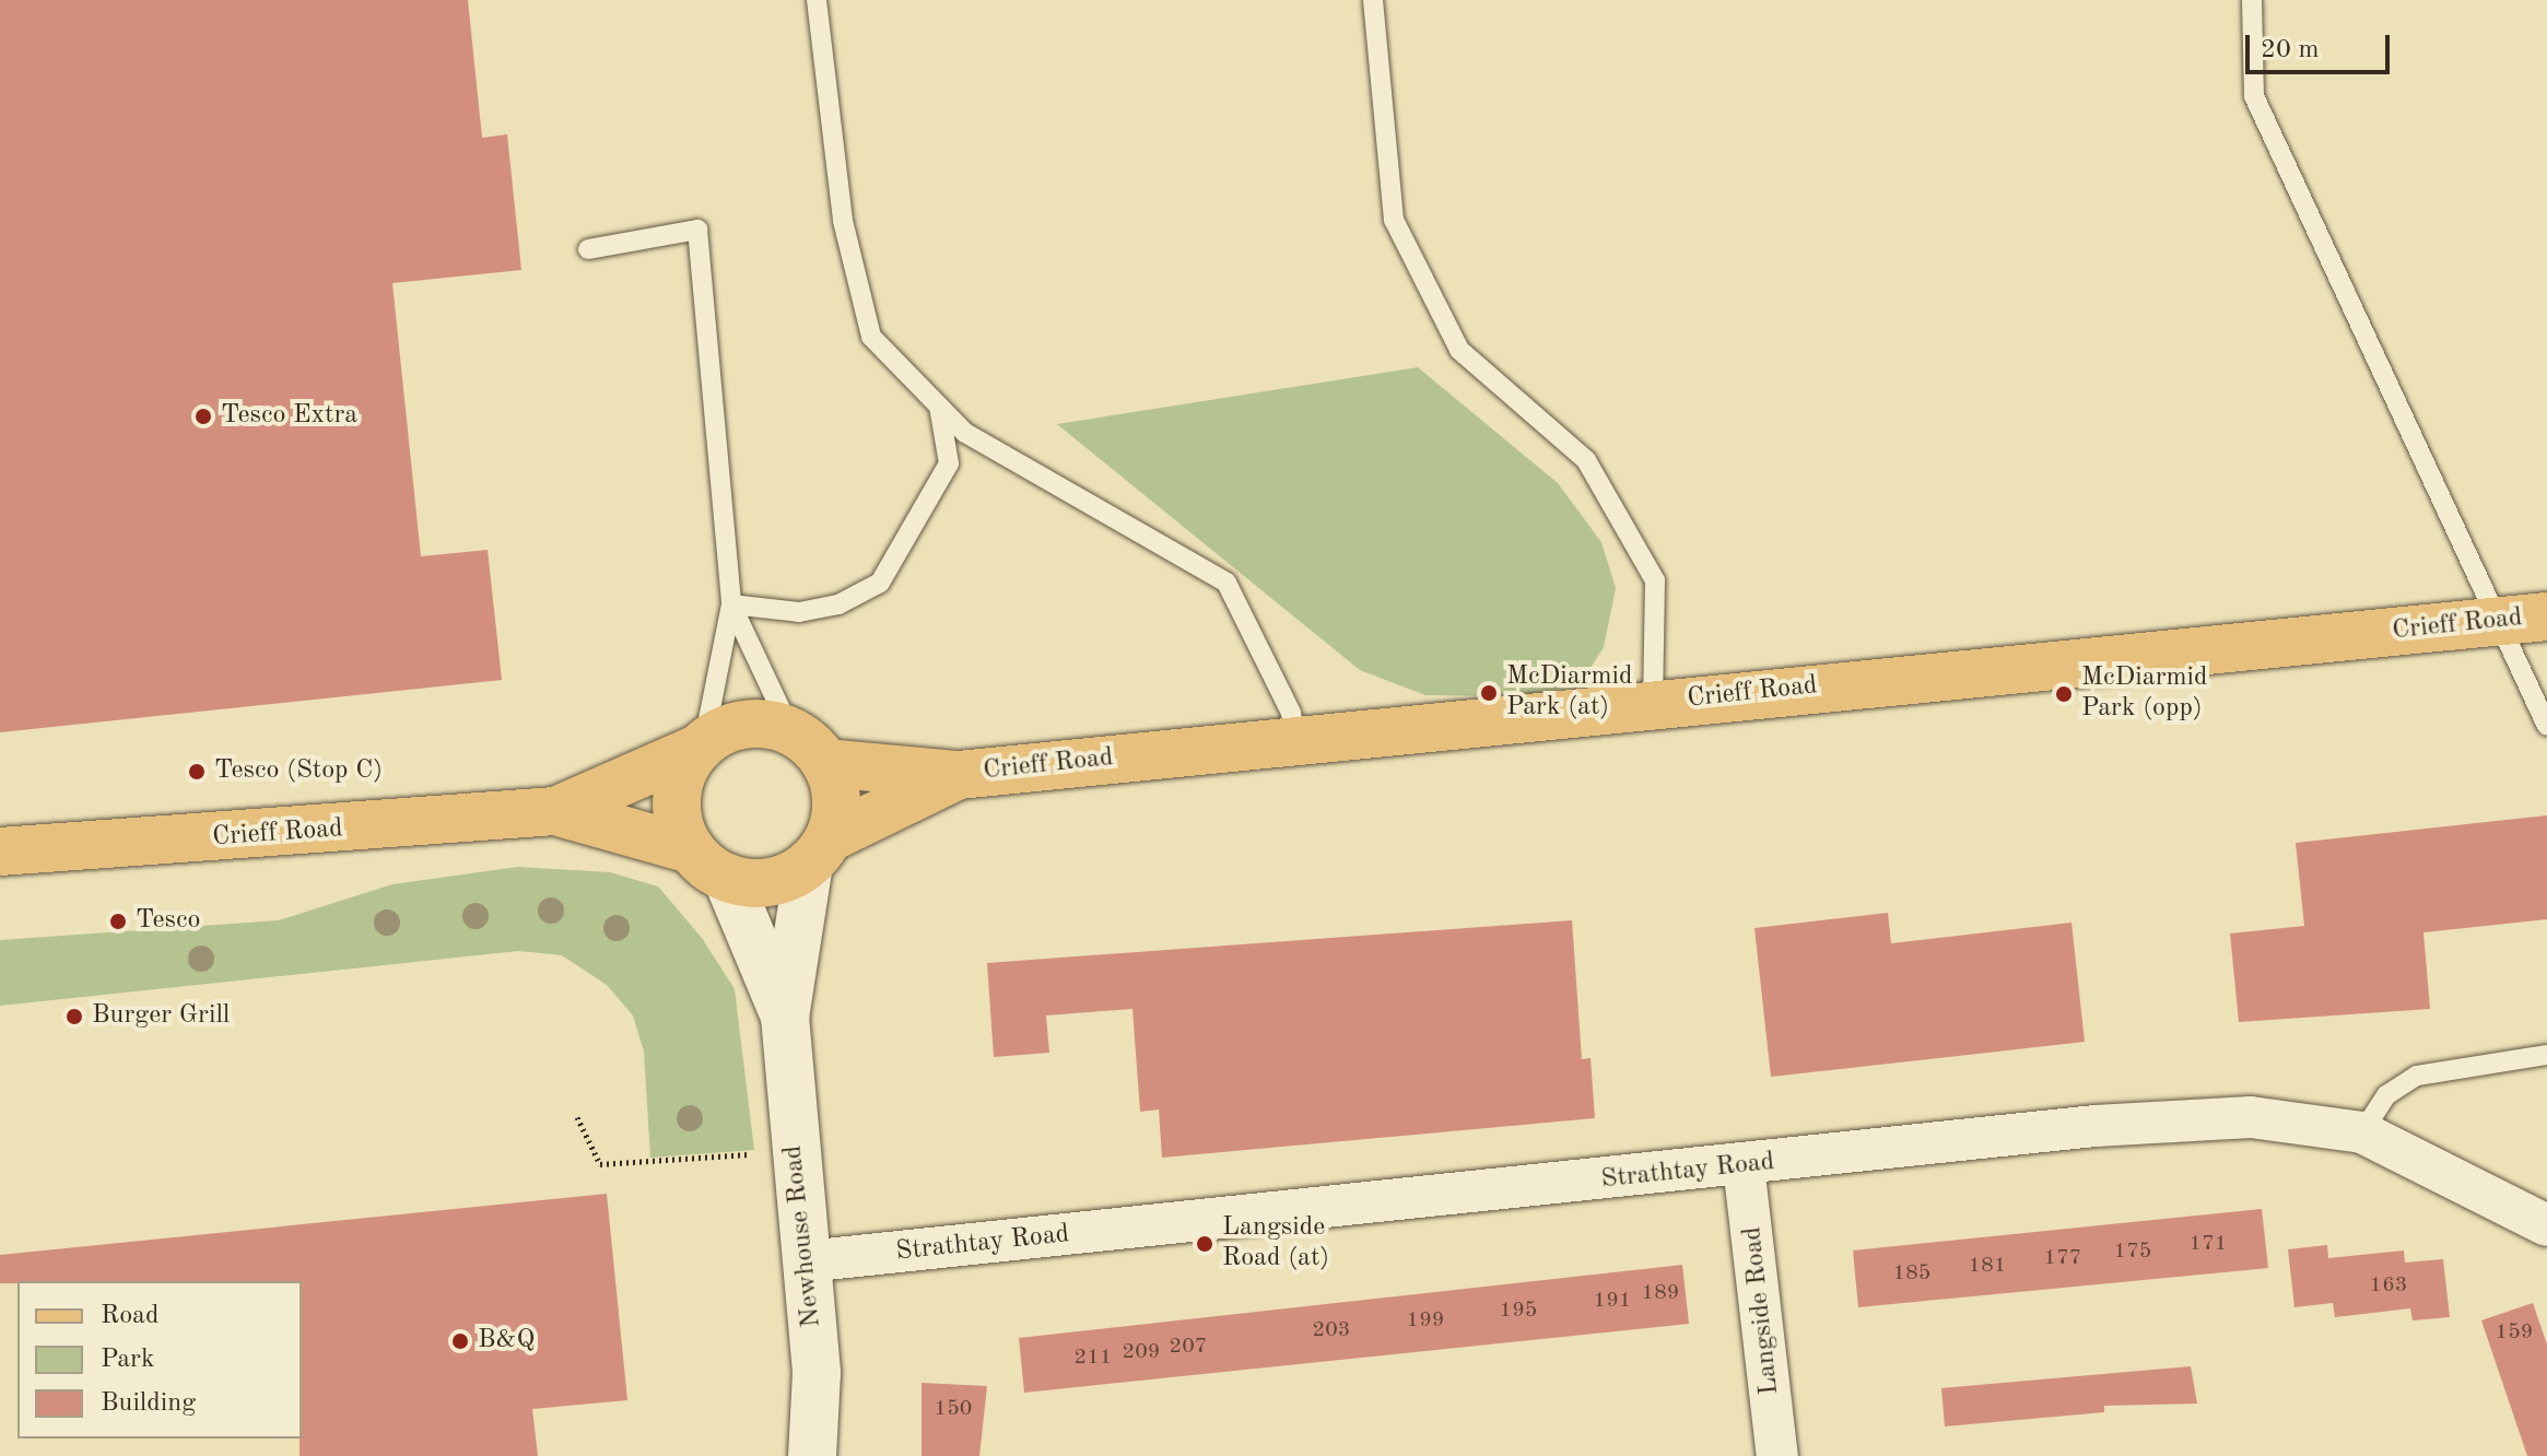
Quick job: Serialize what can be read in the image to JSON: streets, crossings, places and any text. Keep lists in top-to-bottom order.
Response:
{
  "streets": {
    "main road": ["Crieff Road"],
    "street": ["Strathtay Road", "Newhouse Road", "Langside Road"]
  },
  "crossings": [
    ["Crieff Road", "Newhouse Road"],
    ["Strathtay Road", "Newhouse Road"],
    ["Strathtay Road", "Langside Road"]
  ],
  "places": [
    "Tesco Extra",
    "McDiarmid Park (at)",
    "McDiarmid Park (opp)",
    "Tesco (Stop C)",
    "Tesco",
    "Burger Grill",
    "Langside Road (at)",
    "B&Q"
  ],
  "house_numbers": [
    "171",
    "175",
    "177",
    "181",
    "185",
    "163",
    "189",
    "191",
    "195",
    "199",
    "203",
    "159",
    "207",
    "209",
    "211",
    "150"
  ],
  "legend": ["Road", "Park", "Building"],
  "scale_bar": "20 m"
}
